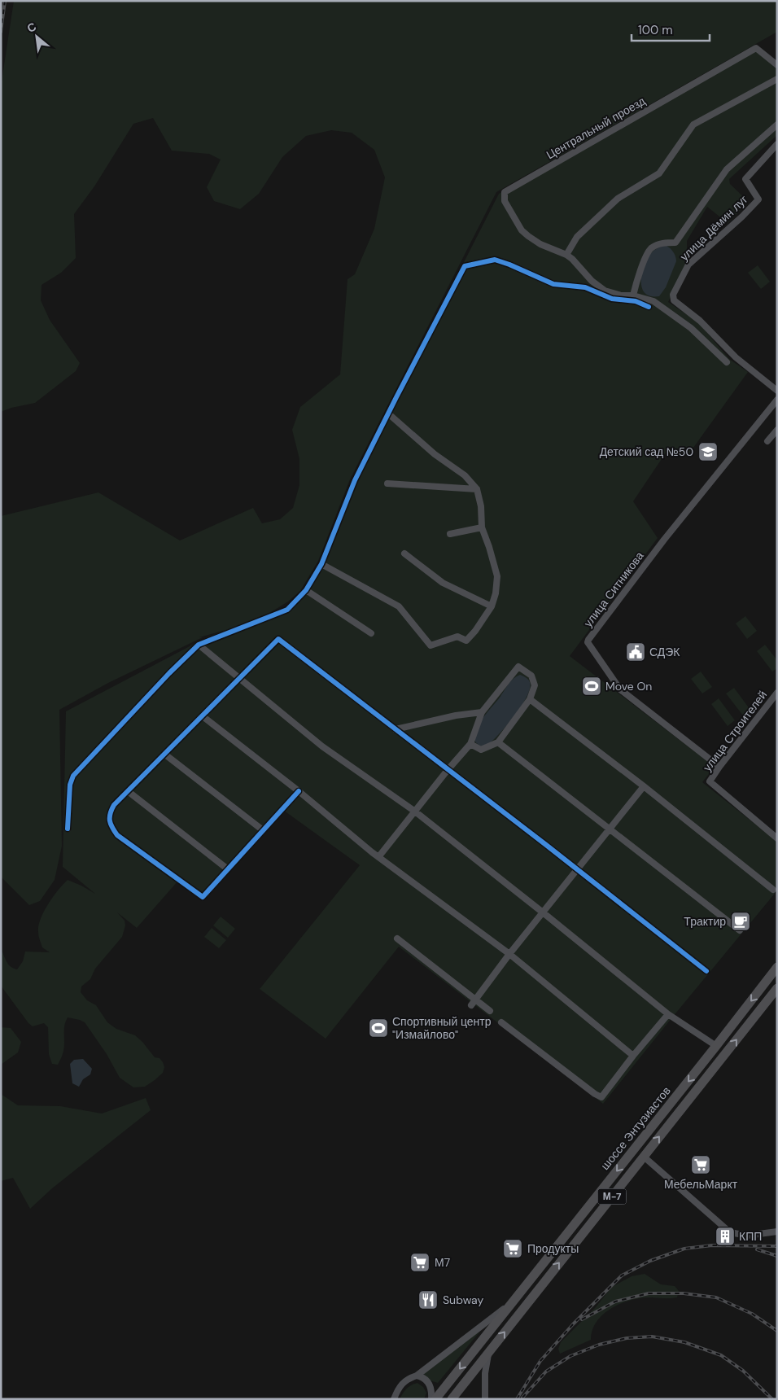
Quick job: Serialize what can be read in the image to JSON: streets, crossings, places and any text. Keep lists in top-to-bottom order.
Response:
{
  "streets": {
    "highway": ["шоссе Энтузиастов", "М-7"],
    "street": [
      "Центральный проезд",
      "улица Дёмин луг",
      "улица Ситникова",
      "улица Строителей"
    ]
  },
  "crossings": [
    ["улица Ситникова", "улица Строителей"]
  ],
  "places": {
    "school or university": ["Детский сад №50"],
    "public building": ["СДЭК"],
    "sports": ["Move On", "Спортивный центр \"Измайлово\""],
    "cafe": ["Трактир"],
    "supermarket": ["МебельМаркт", "Продукты", "М7"],
    "building": ["КПП"],
    "restaurant": ["Subway"]
  },
  "scale_bar": "100 m",
  "north": "top left"
}
